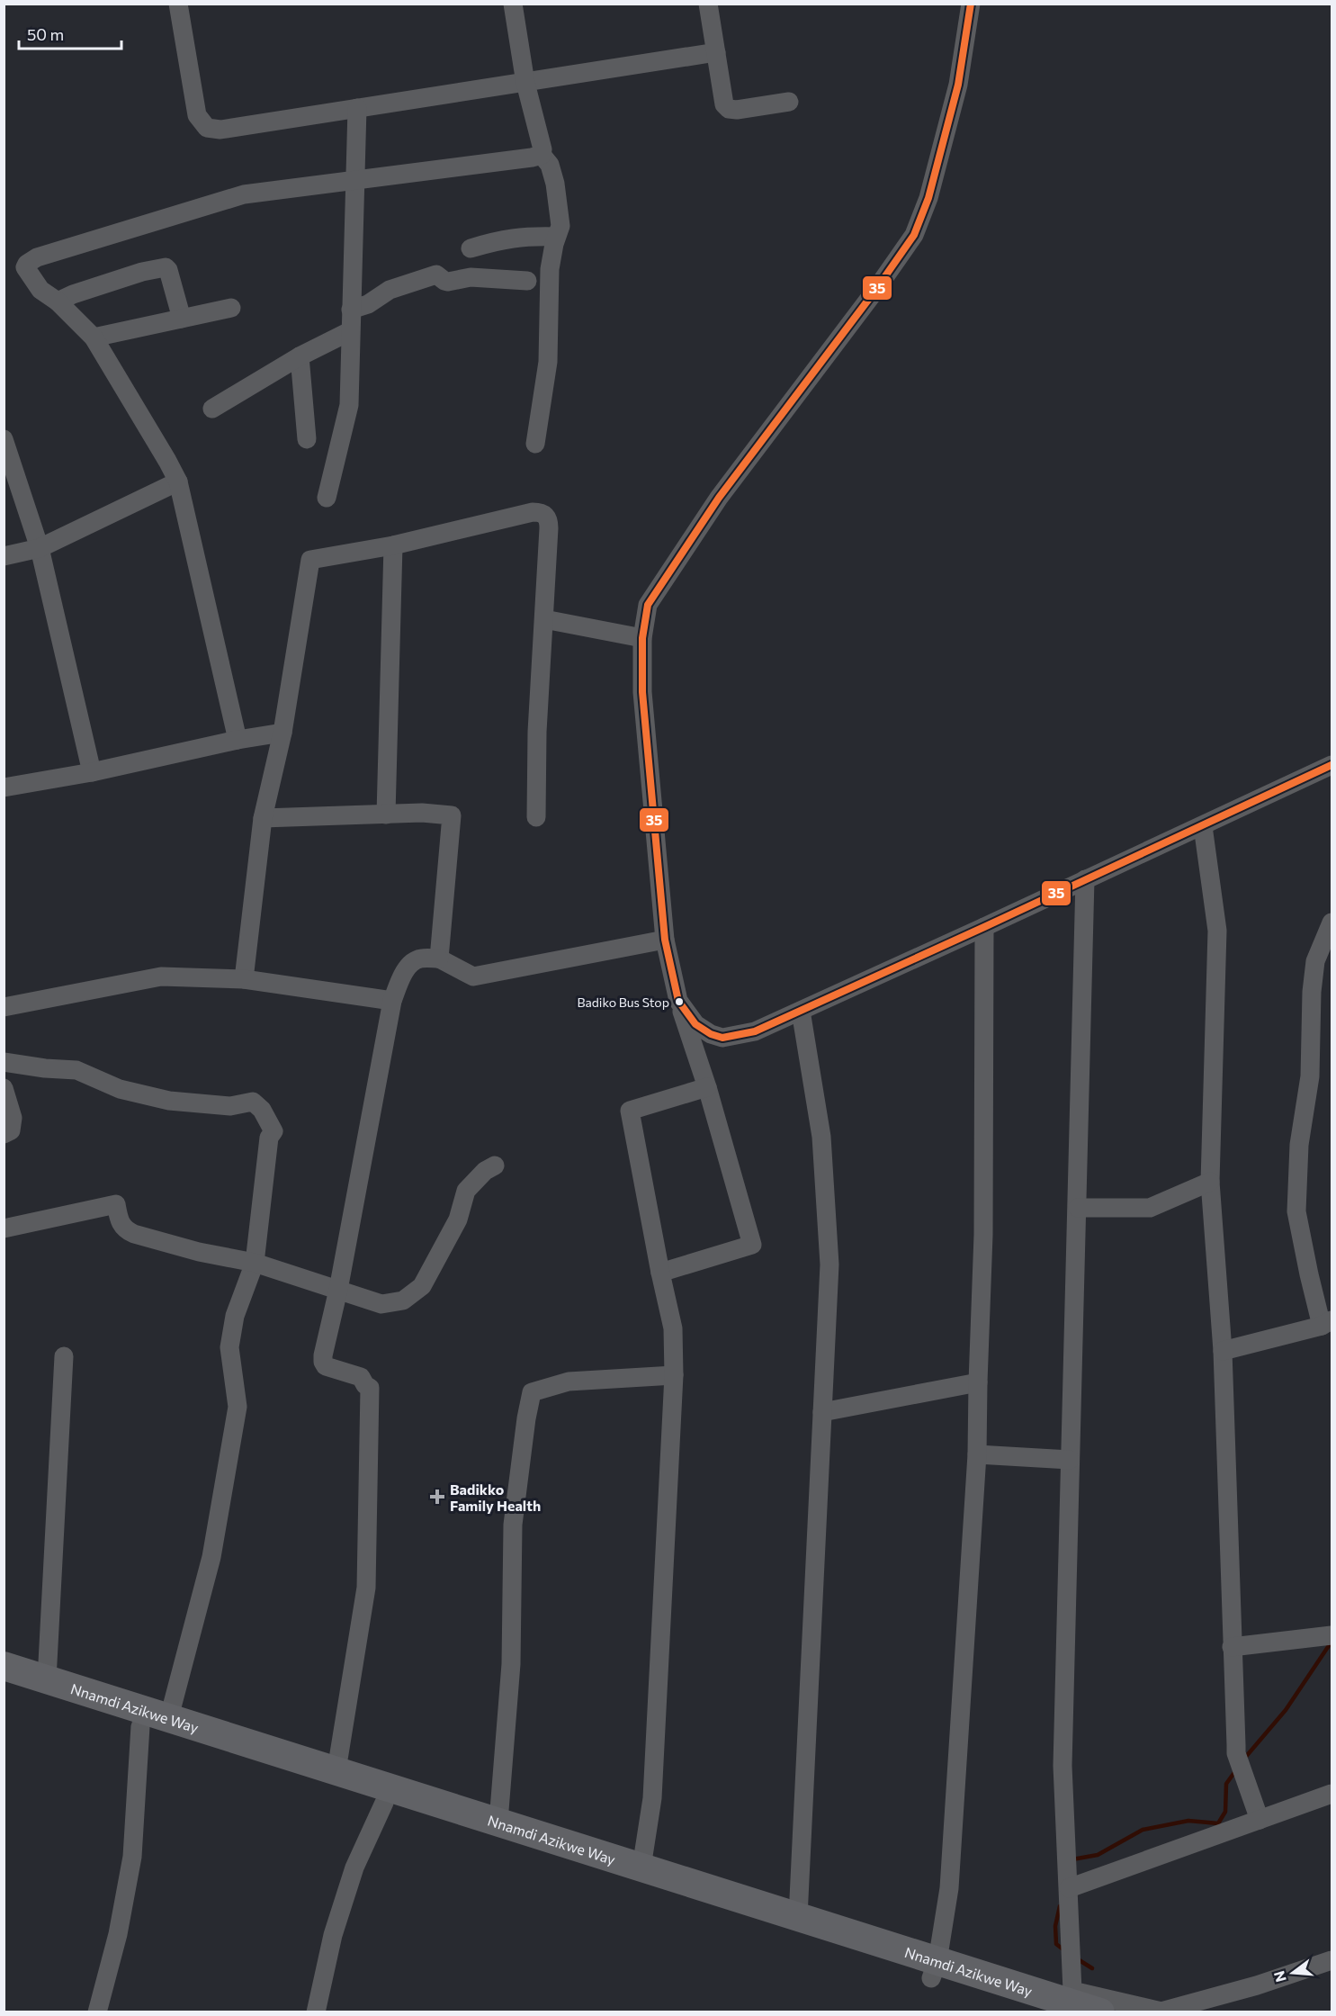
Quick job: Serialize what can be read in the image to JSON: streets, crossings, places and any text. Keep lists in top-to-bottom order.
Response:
{
  "streets": {
    "highway": ["Nnamdi Azikwe Way"]
  },
  "places": {
    "other": ["Badiko Bus Stop"],
    "health": ["Badikko Family Health"]
  },
  "lines": ["transit line 35"],
  "scale_bar": "50 m",
  "north": "left"
}
